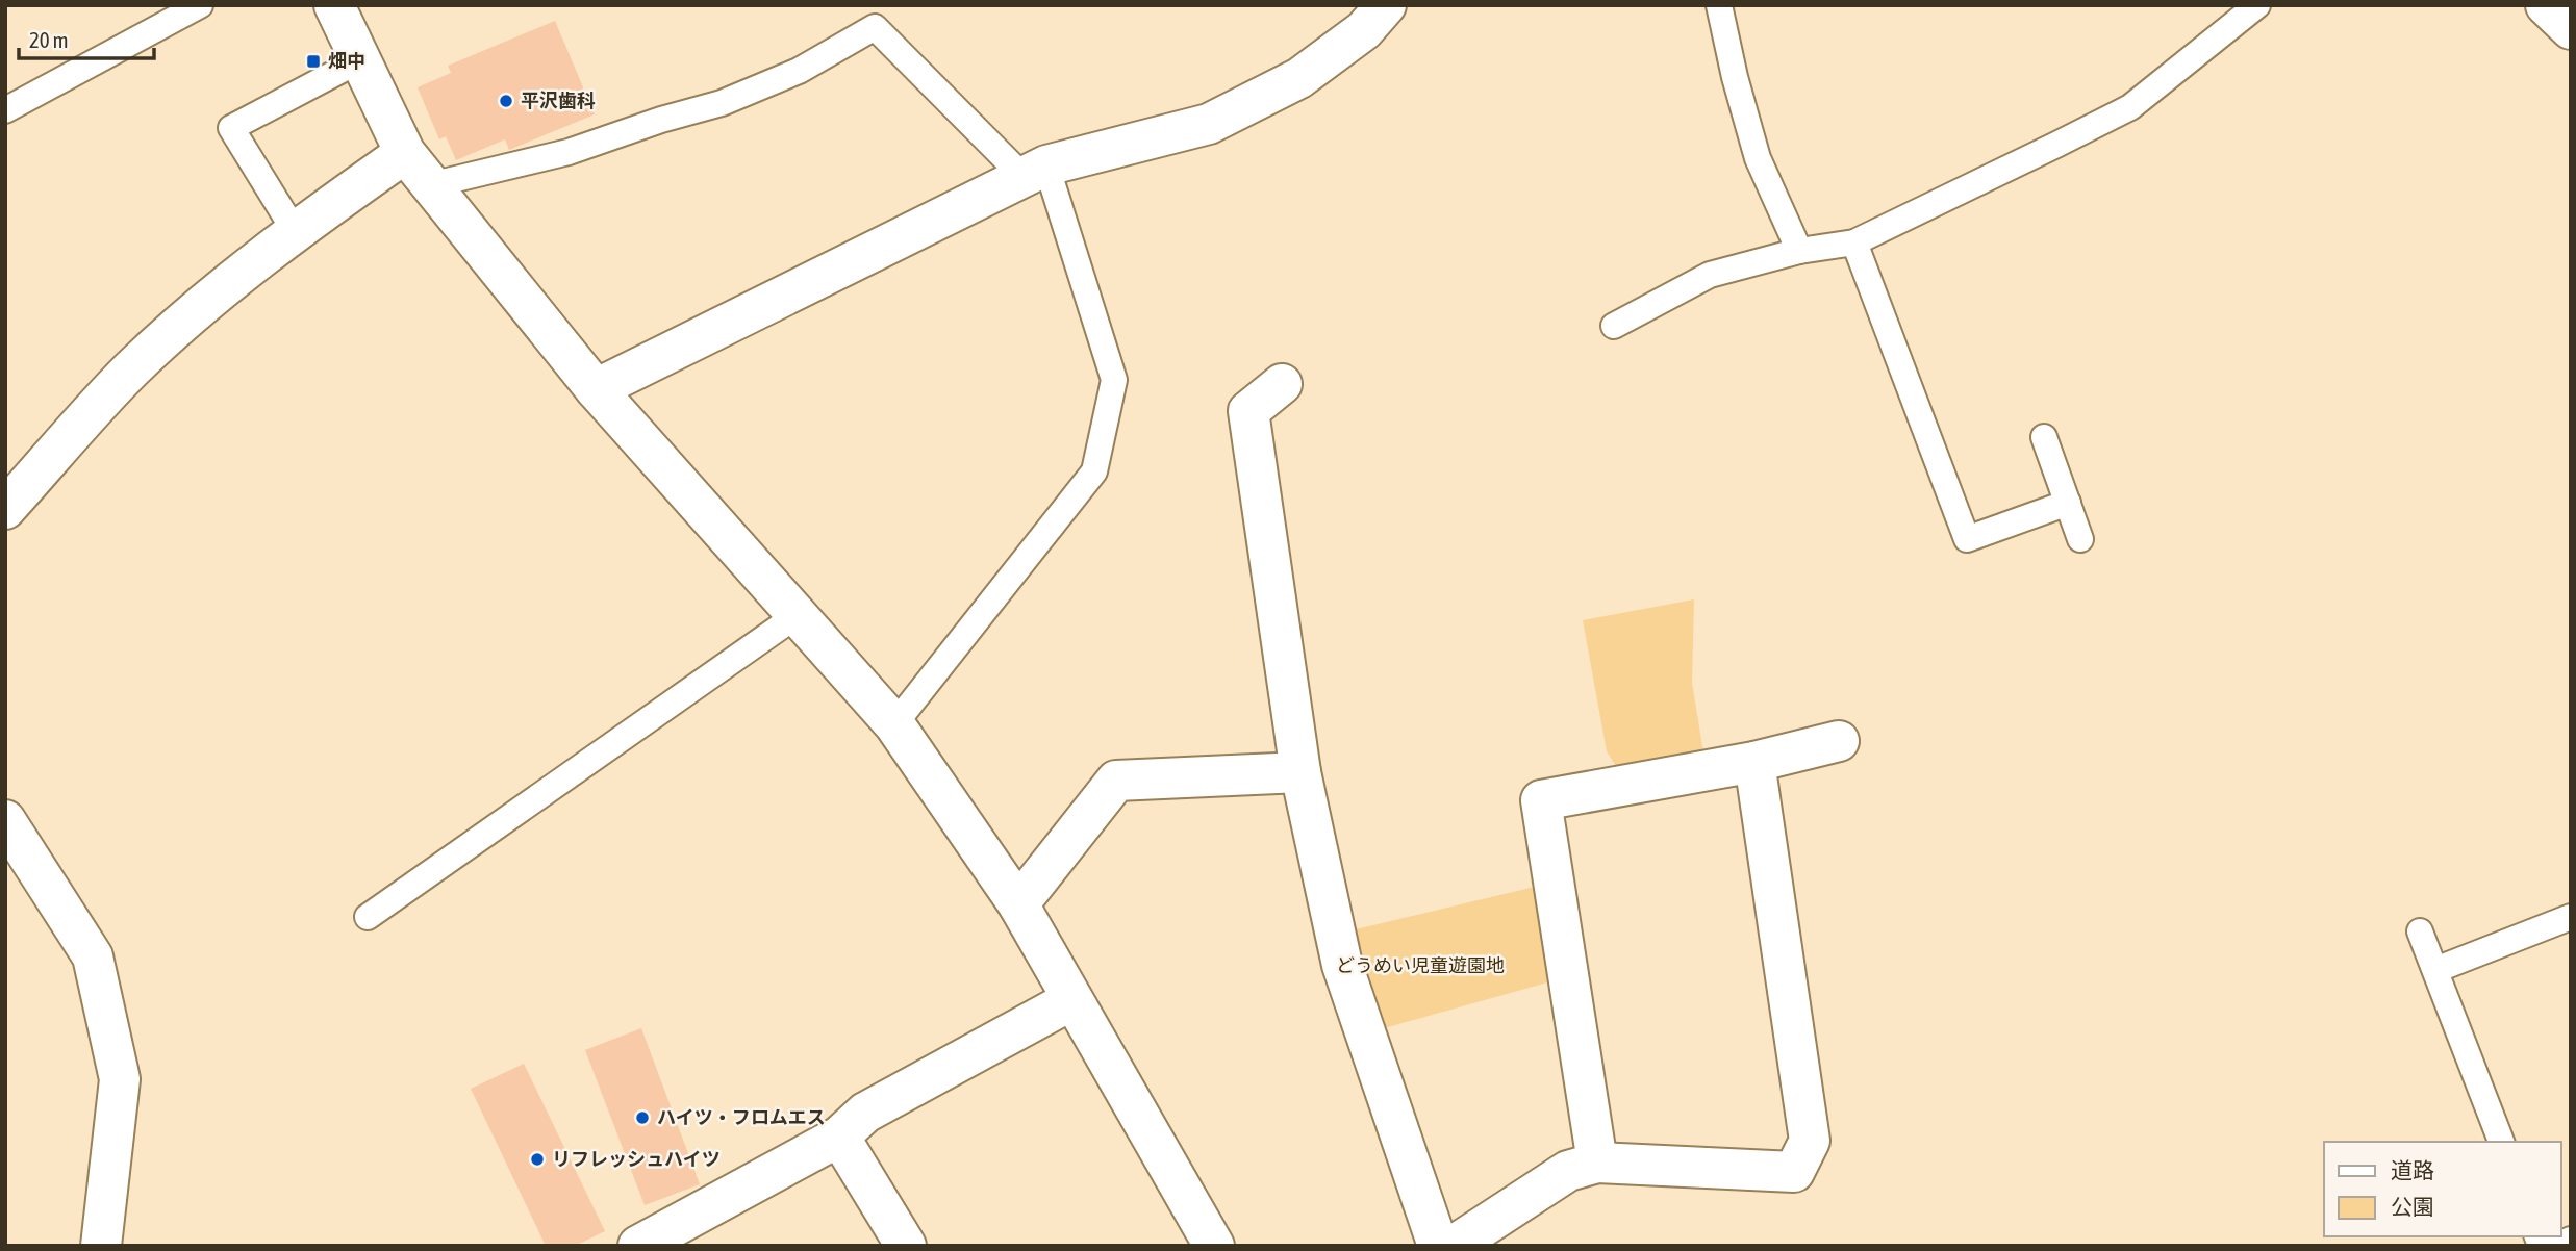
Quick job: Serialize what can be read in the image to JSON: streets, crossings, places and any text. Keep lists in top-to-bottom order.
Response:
{
  "parks": ["どうめい児童遊園地"],
  "places": {
    "transit": ["畑中"],
    "other": ["平沢歯科", "ハイツ・フロムエス", "リフレッシュハイツ"]
  },
  "legend": ["道路", "公園"],
  "scale_bar": "20 m"
}
